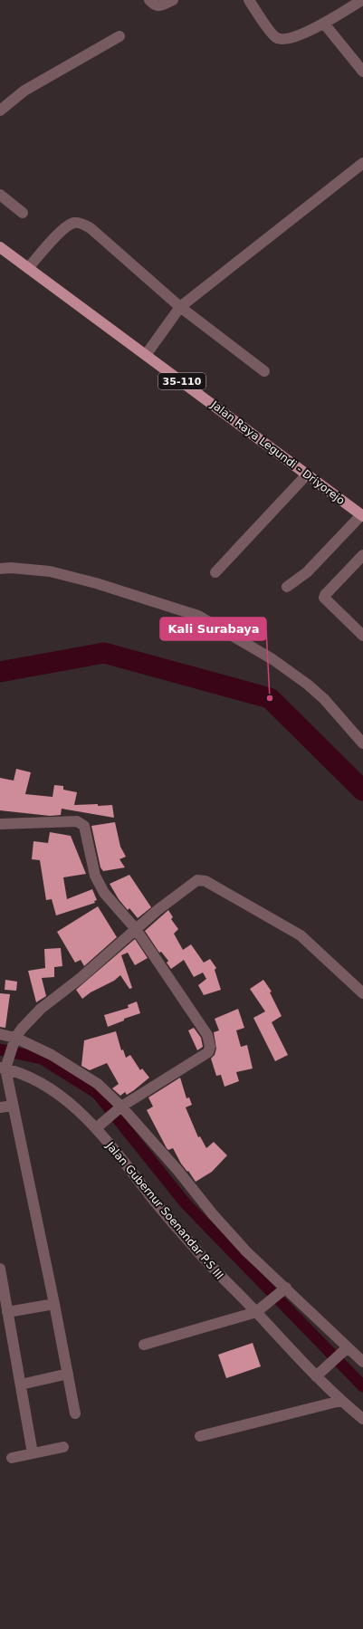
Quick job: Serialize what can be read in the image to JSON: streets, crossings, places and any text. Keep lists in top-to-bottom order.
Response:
{
  "streets": {
    "main road": ["35-110", "Jalan Raya Legundi - Driyorejo"],
    "street": ["Jalan Gubernur Soenandar P.S III"]
  },
  "places": ["Kali Surabaya"]
}
